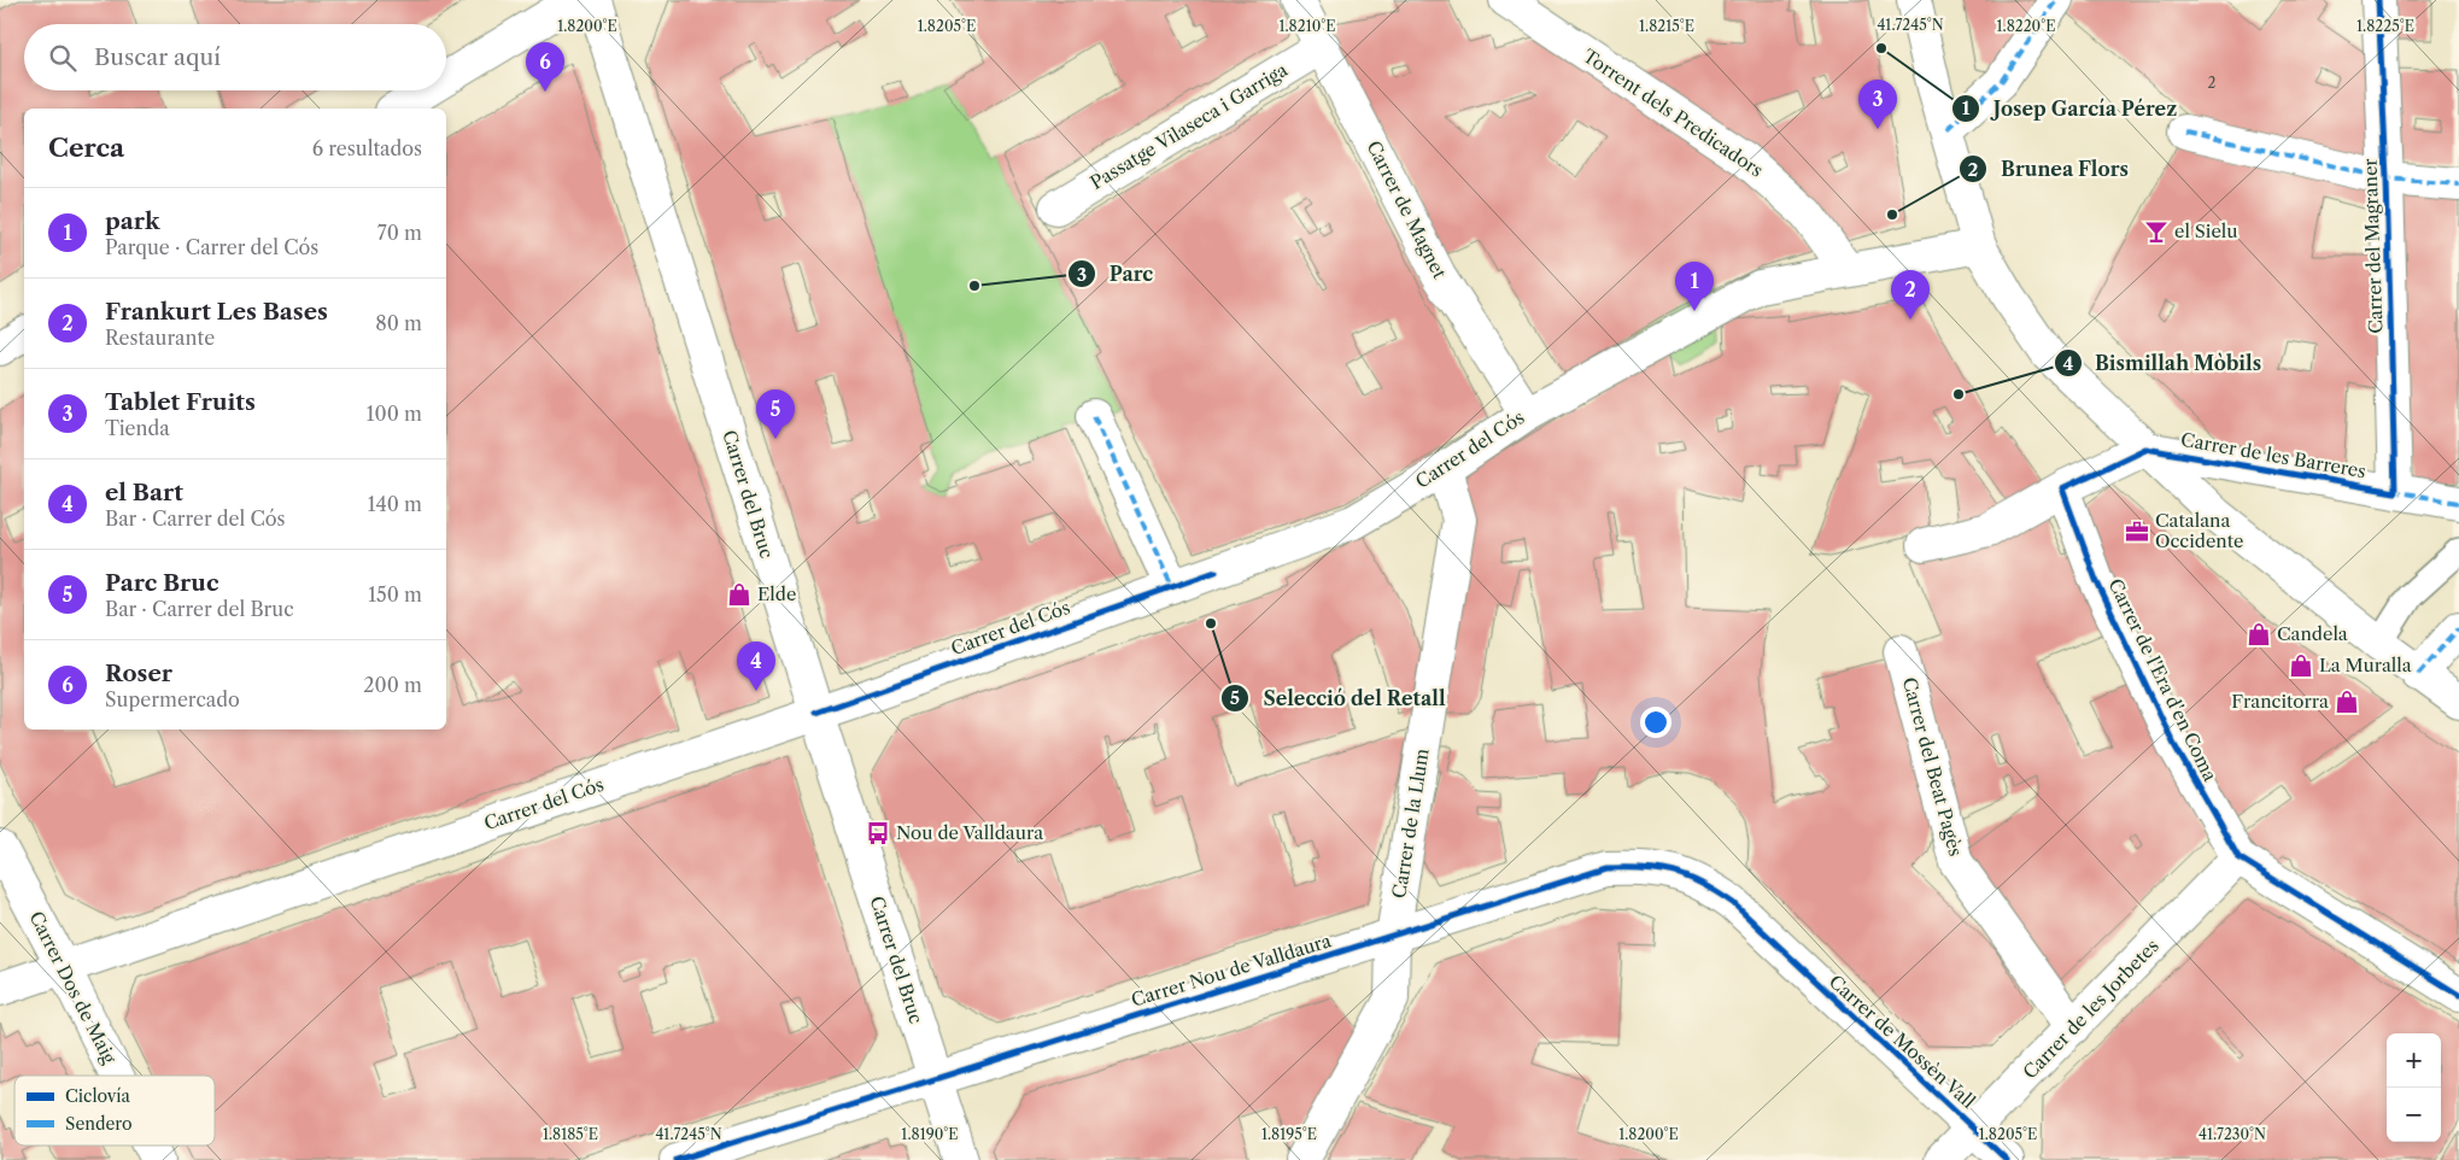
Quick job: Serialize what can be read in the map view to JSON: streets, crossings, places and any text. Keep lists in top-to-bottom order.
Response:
{
  "streets": {
    "street": [
      "Torrent dels Predicadors",
      "Passatge Vilaseca i Garriga",
      "Carrer de Magnet",
      "Carrer del Magraner",
      "Carrer del Cós",
      "Carrer de les Barreres",
      "Carrer del Bruc",
      "Carrer de l'Era d'en Coma",
      "Carrer del Beat Pagès",
      "Carrer de la Llum",
      "Carrer Nou de Valldaura",
      "Carrer Dos de Maig",
      "Carrer de les Jorbetes",
      "Carrer de Mossèn Vall"
    ]
  },
  "crossings": [
    ["Torrent dels Predicadors", "Carrer del Cós"],
    ["Passatge Vilaseca i Garriga", "Carrer de Magnet"],
    ["Carrer de Magnet", "Carrer del Cós"],
    ["Carrer del Magraner", "Carrer de les Barreres"],
    ["Carrer del Cós", "Carrer del Bruc"],
    ["Carrer del Cós", "Carrer de la Llum"],
    ["Carrer del Cós", "Carrer Dos de Maig"],
    ["Carrer del Bruc", "Carrer Nou de Valldaura"],
    ["Carrer de l'Era d'en Coma", "Carrer de les Jorbetes"],
    ["Carrer del Beat Pagès", "Carrer de les Jorbetes"],
    ["Carrer de la Llum", "Carrer Nou de Valldaura"],
    ["Carrer Nou de Valldaura", "Carrer de Mossèn Vall"],
    ["Carrer de les Jorbetes", "Carrer de Mossèn Vall"]
  ],
  "places": {
    "other": [
      "Josep García Pérez",
      "Brunea Flors",
      "Parc",
      "Bismillah Mòbils",
      "Selecció del Retall"
    ],
    "bar": ["el Sielu"],
    "office": ["Catalana Occidente"],
    "shop": [
      "Elde",
      "Candela",
      "La Muralla",
      "Francitorra"
    ],
    "bus stop": ["Nou de Valldaura"]
  },
  "house_numbers": ["2"],
  "legend": ["Ciclovía", "Sendero"],
  "page": {
    "search": "Buscar aquí",
    "pins": [
      "6",
      "3",
      "1",
      "2",
      "5",
      "4"
    ],
    "heading": ["Cerca", "6 resultados"],
    "list": [
      {
        "mark": "1",
        "name": "park",
        "note": "Parque · Carrer del Cós",
        "value": "70 m"
      },
      {
        "mark": "2",
        "name": "Frankurt Les Bases",
        "note": "Restaurante",
        "value": "80 m"
      },
      {
        "mark": "3",
        "name": "Tablet Fruits",
        "note": "Tienda",
        "value": "100 m"
      },
      {
        "mark": "4",
        "name": "el Bart",
        "note": "Bar · Carrer del Cós",
        "value": "140 m"
      },
      {
        "mark": "5",
        "name": "Parc Bruc",
        "note": "Bar · Carrer del Bruc",
        "value": "150 m"
      },
      {
        "mark": "6",
        "name": "Roser",
        "note": "Supermercado",
        "value": "200 m"
      }
    ],
    "map_buttons": ["+", "−"]
  },
  "coordinates": [
    "41.7245°N",
    "1.8225°E",
    "1.8200°E",
    "1.8205°E",
    "1.8210°E",
    "1.8215°E",
    "1.8220°E",
    "1.8185°E",
    "1.8190°E",
    "1.8195°E",
    "41.7230°N"
  ]
}
